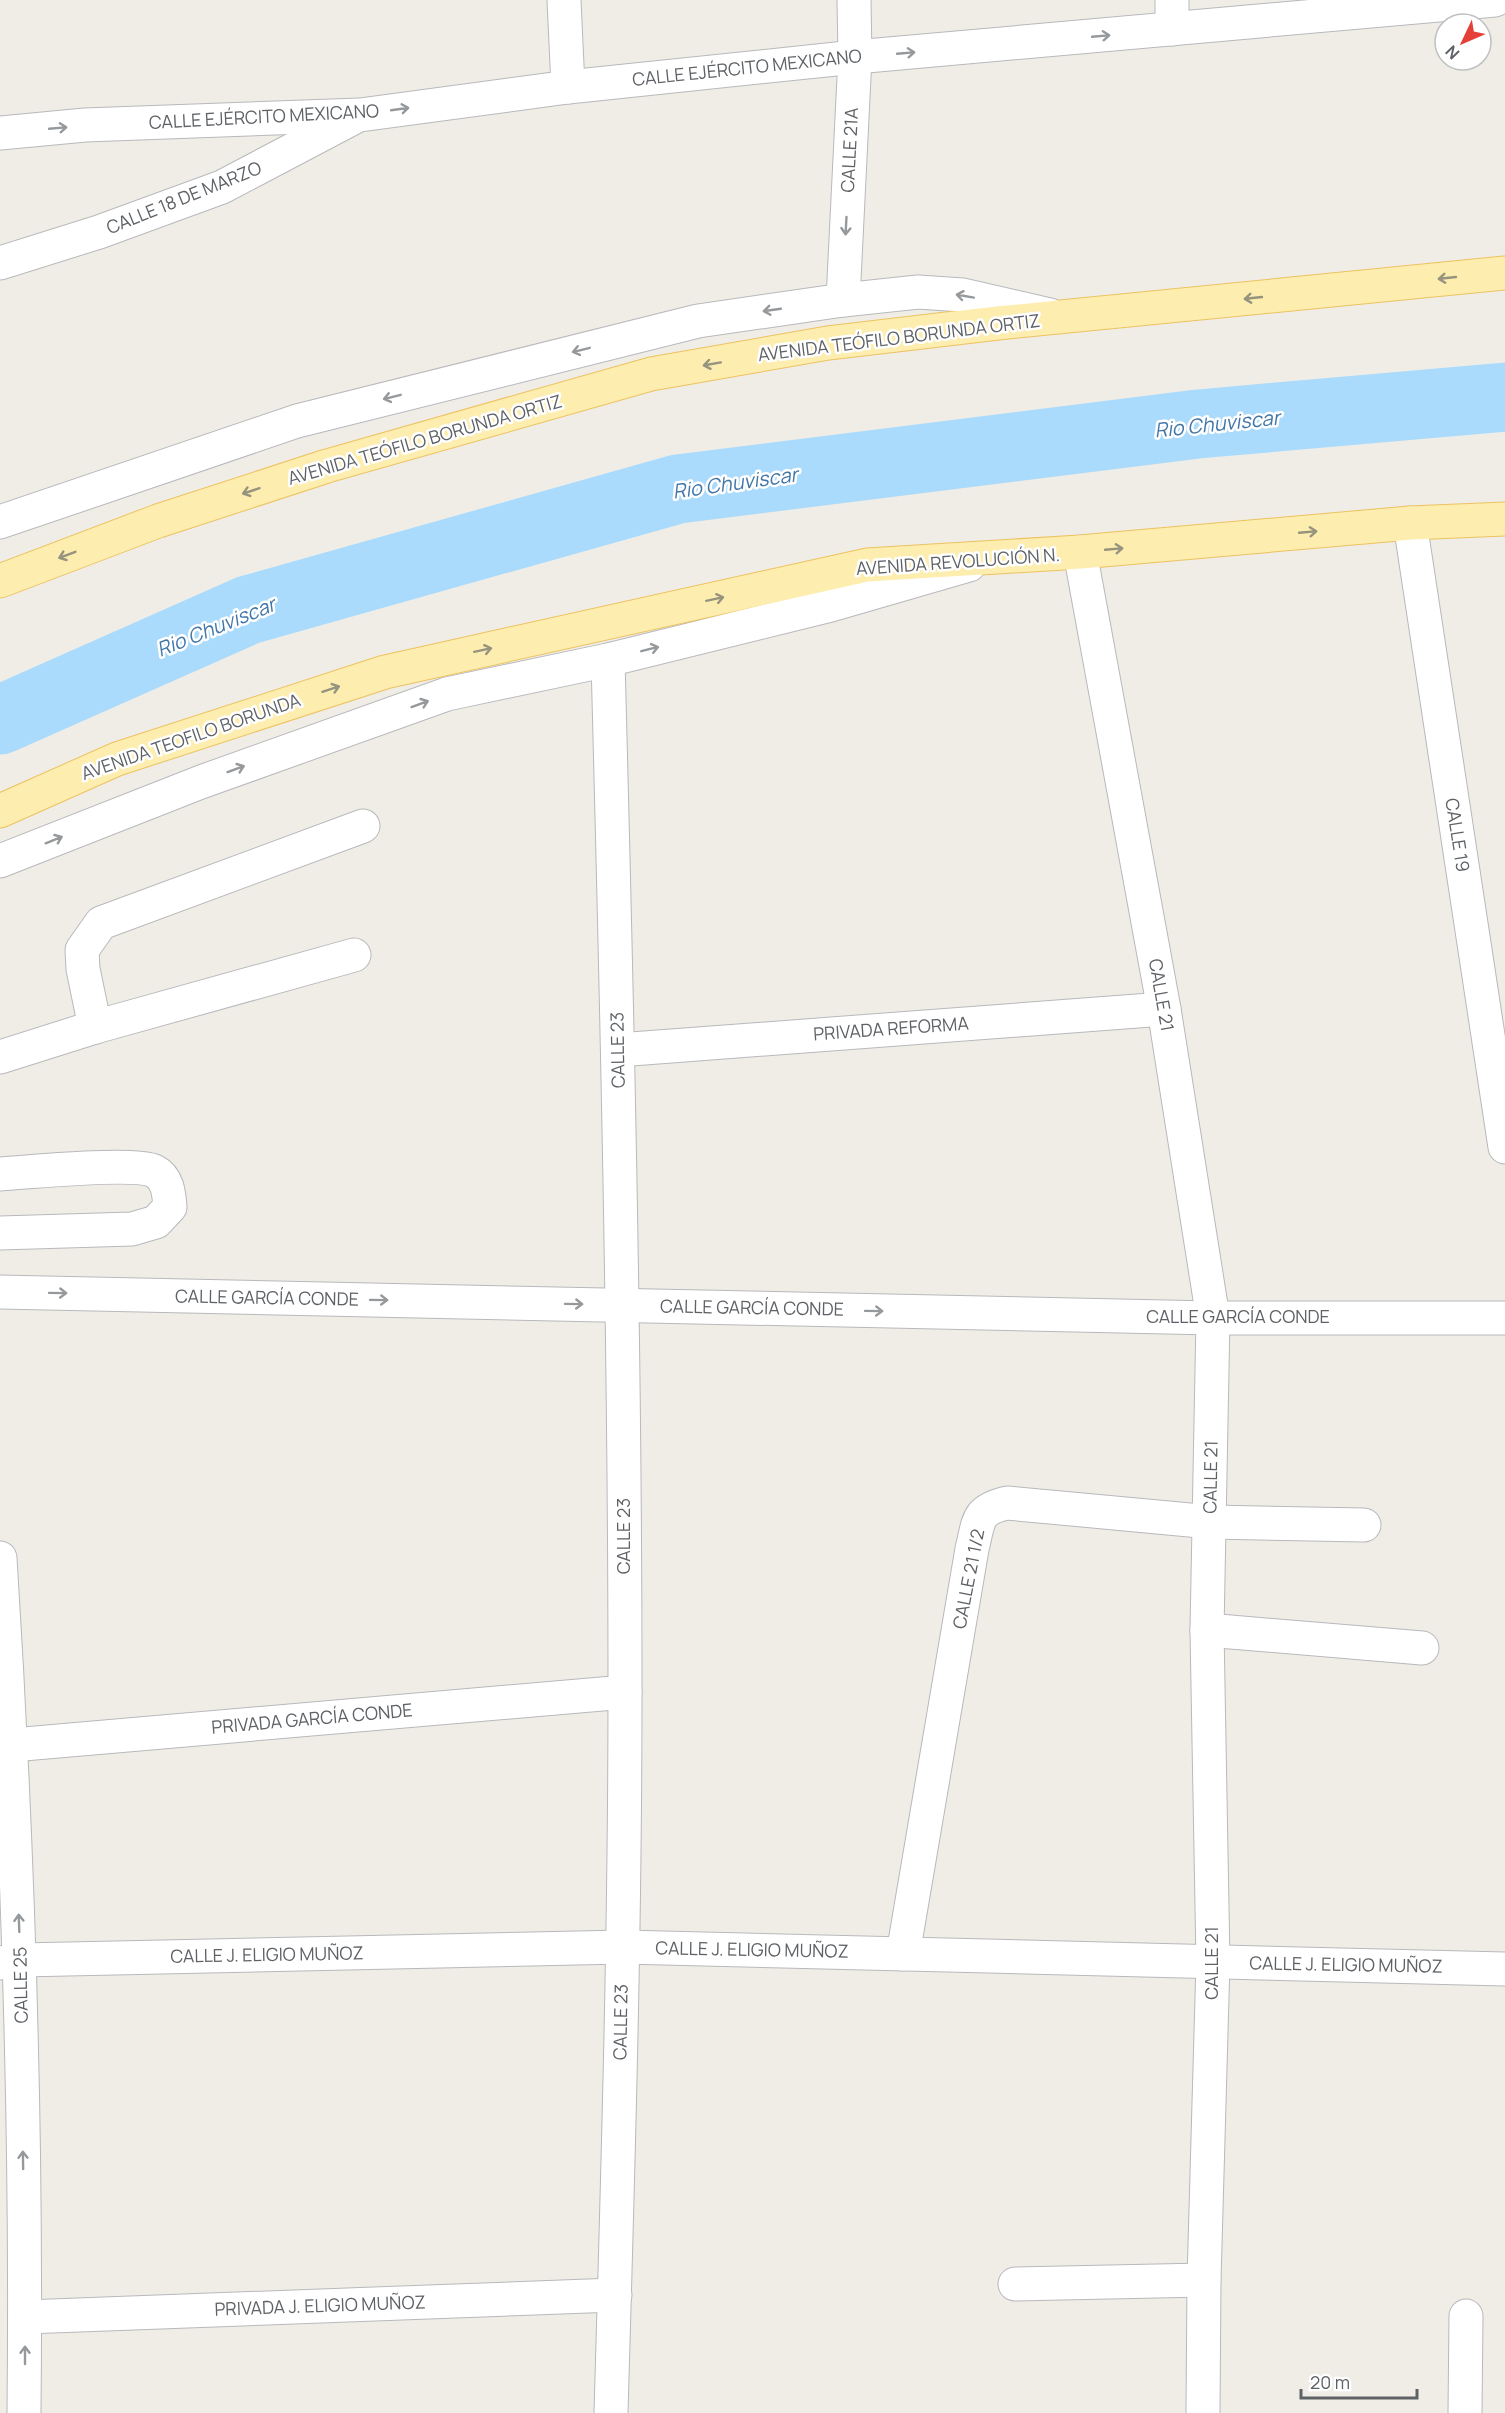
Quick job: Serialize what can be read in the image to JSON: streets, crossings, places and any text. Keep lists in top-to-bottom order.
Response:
{
  "streets": {
    "main road": ["AVENIDA TEÓFILO BORUNDA ORTIZ", "AVENIDA REVOLUCIÓN N.", "AVENIDA TEOFILO BORUNDA"],
    "street": [
      "CALLE EJÉRCITO MEXICANO",
      "CALLE 21A",
      "CALLE 18 DE MARZO",
      "CALLE 19",
      "CALLE 21",
      "PRIVADA REFORMA",
      "CALLE 23",
      "CALLE GARCÍA CONDE",
      "CALLE 21 1/2",
      "PRIVADA GARCÍA CONDE",
      "CALLE J. ELIGIO MUÑOZ",
      "CALLE 25",
      "PRIVADA J. ELIGIO MUÑOZ"
    ]
  },
  "crossings": [
    ["CALLE EJÉRCITO MEXICANO", "CALLE 21A"],
    ["CALLE EJÉRCITO MEXICANO", "CALLE 18 DE MARZO"],
    ["AVENIDA REVOLUCIÓN N.", "AVENIDA TEOFILO BORUNDA"],
    ["AVENIDA REVOLUCIÓN N.", "CALLE 19"],
    ["AVENIDA REVOLUCIÓN N.", "CALLE 21"],
    ["CALLE 21", "PRIVADA REFORMA"],
    ["CALLE 21", "CALLE GARCÍA CONDE"],
    ["CALLE 21", "CALLE 21 1/2"],
    ["CALLE 21", "CALLE J. ELIGIO MUÑOZ"],
    ["PRIVADA REFORMA", "CALLE 23"],
    ["CALLE 23", "CALLE GARCÍA CONDE"],
    ["CALLE 23", "PRIVADA GARCÍA CONDE"],
    ["CALLE 23", "CALLE J. ELIGIO MUÑOZ"],
    ["CALLE 23", "PRIVADA J. ELIGIO MUÑOZ"],
    ["CALLE 21 1/2", "CALLE J. ELIGIO MUÑOZ"],
    ["PRIVADA GARCÍA CONDE", "CALLE 25"],
    ["CALLE J. ELIGIO MUÑOZ", "CALLE 25"],
    ["CALLE 25", "PRIVADA J. ELIGIO MUÑOZ"]
  ],
  "one_way": [
    "CALLE 21A",
    "AVENIDA TEÓFILO BORUNDA ORTIZ",
    "AVENIDA REVOLUCIÓN N.",
    "AVENIDA TEOFILO BORUNDA",
    "CALLE GARCÍA CONDE",
    "CALLE 25"
  ],
  "water": ["Rio Chuviscar"],
  "scale_bar": "20 m",
  "north": "bottom left"
}
